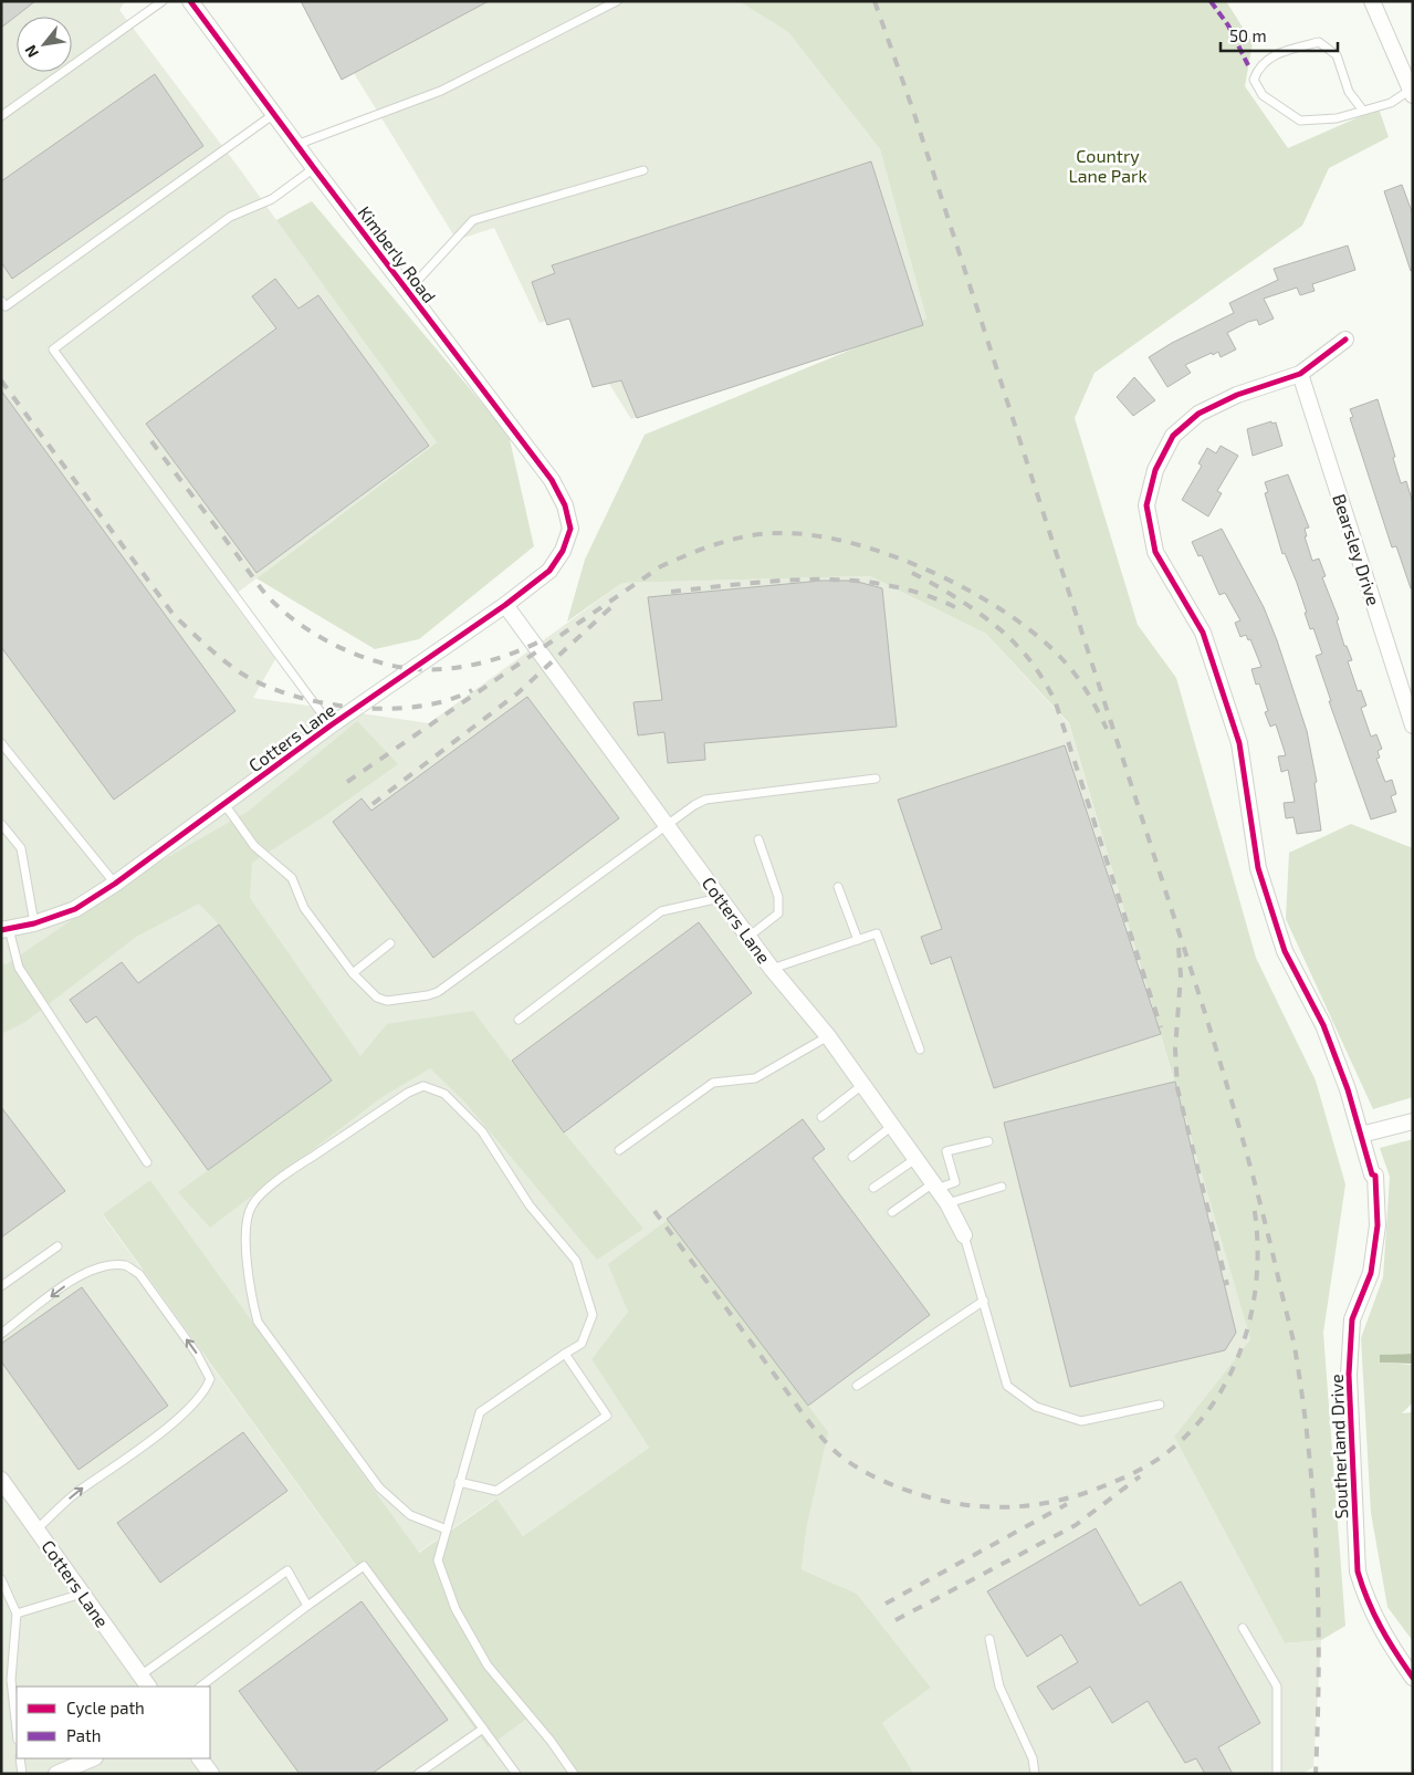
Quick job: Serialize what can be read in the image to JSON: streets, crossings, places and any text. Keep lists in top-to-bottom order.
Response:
{
  "streets": {
    "street": [
      "Kimberly Road",
      "Bearsley Drive",
      "Cotters Lane",
      "Southerland Drive"
    ]
  },
  "crossings": [
    ["Kimberly Road", "Cotters Lane"],
    ["Bearsley Drive", "Southerland Drive"]
  ],
  "parks": ["Country Lane Park"],
  "legend": ["Cycle path", "Path"],
  "scale_bar": "50 m",
  "north": "bottom left"
}
